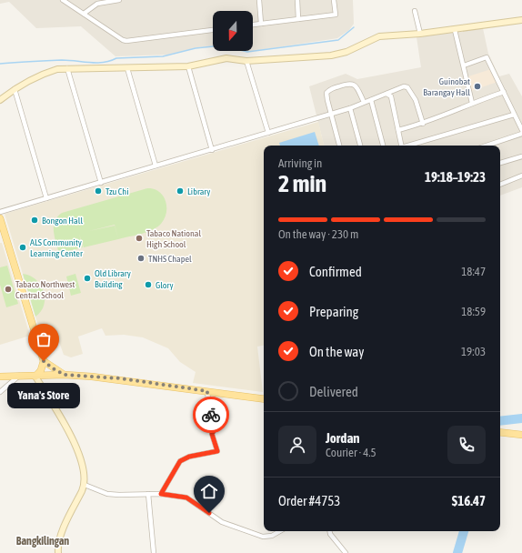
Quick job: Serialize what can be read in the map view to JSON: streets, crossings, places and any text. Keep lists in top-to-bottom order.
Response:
{
  "districts": ["Bangkilingan"],
  "places": [
    "Guinobat Barangay Hall",
    "Tzu Chi",
    "Library",
    "Bongon Hall",
    "Tabaco National High School",
    "ALS Community Learning Center",
    "TNHS Chapel",
    "Old Library Building",
    "Glory",
    "Tabaco Northwest Central School",
    "Yana's Store"
  ],
  "north": "bottom",
  "page": {
    "heading": ["2 min", "Arriving in", "19:18–19:23"],
    "panel": [
      "Jordan",
      "Courier · 4.5",
      "Order #4753",
      "$16.47"
    ],
    "bar": "On the way · 230 m",
    "list": [
      ["Confirmed", "18:47"],
      ["Preparing", "18:59"],
      ["On the way", "19:03"],
      "Delivered"
    ],
    "bubble": "Yana's Store"
  }
}
